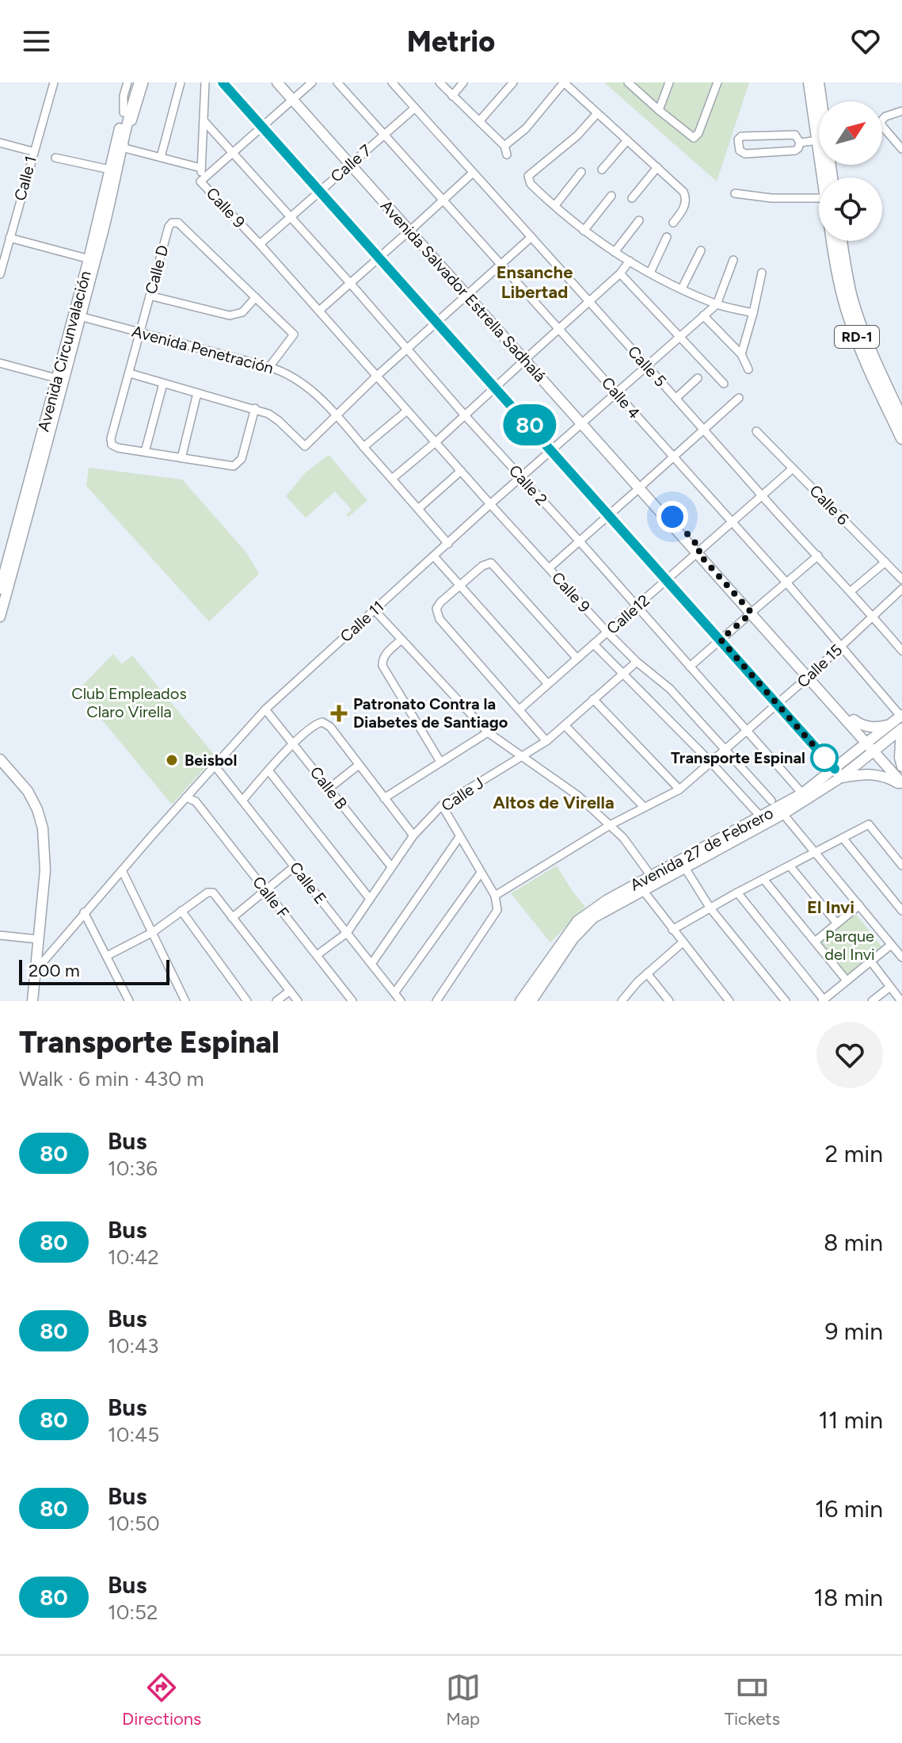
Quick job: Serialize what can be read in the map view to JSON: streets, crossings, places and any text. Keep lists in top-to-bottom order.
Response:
{
  "streets": {
    "highway": ["RD-1"],
    "main road": ["Avenida Salvador Estrella Sadhalá", "Avenida Circunvalación", "Avenida 27 de Febrero"],
    "street": [
      "Calle 7",
      "Calle 1",
      "Calle 9",
      "Calle D",
      "Avenida Penetración",
      "Calle 5",
      "Calle 4",
      "Calle 2",
      "Calle 6",
      "Calle12",
      "Calle 11",
      "Calle 15",
      "Calle B",
      "Calle J",
      "Calle E",
      "Calle F"
    ]
  },
  "crossings": [
    ["Calle 7", "Calle 9"],
    ["Calle 7", "Avenida Salvador Estrella Sadhalá"],
    ["Calle 7", "Calle 5"],
    ["Calle 7", "Calle 4"],
    ["Calle 7", "Calle 2"],
    ["Calle 9", "Calle12"],
    ["Calle 9", "Calle 11"],
    ["Calle 9", "Calle 15"],
    ["Calle 9", "Calle J"],
    ["Calle D", "Avenida Penetración"],
    ["Avenida Salvador Estrella Sadhalá", "Calle12"],
    ["Avenida Salvador Estrella Sadhalá", "Calle 11"],
    ["Avenida Salvador Estrella Sadhalá", "Calle 15"],
    ["Avenida Salvador Estrella Sadhalá", "Avenida 27 de Febrero"],
    ["Avenida Penetración", "Avenida Circunvalación"],
    ["Avenida Penetración", "Calle 11"],
    ["Calle 5", "Calle12"],
    ["Calle 5", "Calle 11"],
    ["Calle 5", "Calle 15"],
    ["Calle 4", "Calle12"],
    ["Calle 4", "Calle 11"],
    ["Calle 4", "Calle 15"],
    ["Calle 4", "Avenida 27 de Febrero"],
    ["Calle 2", "Calle12"],
    ["Calle 2", "Calle 11"],
    ["Calle 2", "Calle 15"],
    ["Calle 2", "Avenida 27 de Febrero"],
    ["Calle 6", "Calle12"],
    ["Calle 11", "Calle B"],
    ["Calle 11", "Calle E"],
    ["Calle 11", "Calle F"],
    ["Calle B", "Calle J"],
    ["Calle J", "Calle E"],
    ["Calle J", "Calle F"]
  ],
  "districts": ["Ensanche Libertad", "Altos de Virella", "El Invi"],
  "parks": ["Club Empleados Claro Virella", "Parque del Invi"],
  "places": {
    "health": ["Patronato Contra la Diabetes de Santiago"],
    "other": ["Transporte Espinal", "Beisbol"]
  },
  "lines": ["bus line 80"],
  "scale_bar": "200 m",
  "north": "top right",
  "page": {
    "header": "Metrio",
    "on_map": "80",
    "scale": "200 m",
    "heading": ["Transporte Espinal", "Walk · 6 min · 430 m"],
    "list": [
      {
        "mark": "80",
        "name": "Bus",
        "note": "10:36",
        "value": "2 min"
      },
      {
        "mark": "80",
        "name": "Bus",
        "note": "10:42",
        "value": "8 min"
      },
      {
        "mark": "80",
        "name": "Bus",
        "note": "10:43",
        "value": "9 min"
      },
      {
        "mark": "80",
        "name": "Bus",
        "note": "10:45",
        "value": "11 min"
      },
      {
        "mark": "80",
        "name": "Bus",
        "note": "10:50",
        "value": "16 min"
      },
      {
        "mark": "80",
        "name": "Bus",
        "note": "10:52",
        "value": "18 min"
      }
    ],
    "tabs": ["Directions", "Map", "Tickets"]
  }
}
